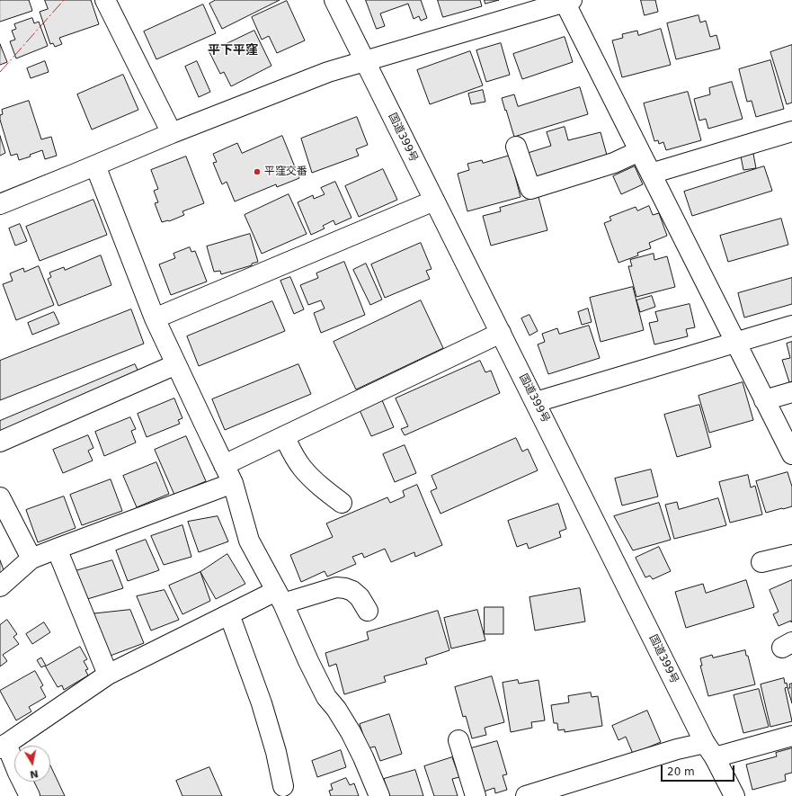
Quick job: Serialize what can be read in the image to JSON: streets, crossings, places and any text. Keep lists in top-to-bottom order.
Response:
{
  "streets": {
    "main road": ["国道399号"]
  },
  "districts": ["平下平窪"],
  "places": ["平窪交番"],
  "scale_bar": "20 m",
  "north": "bottom"
}
